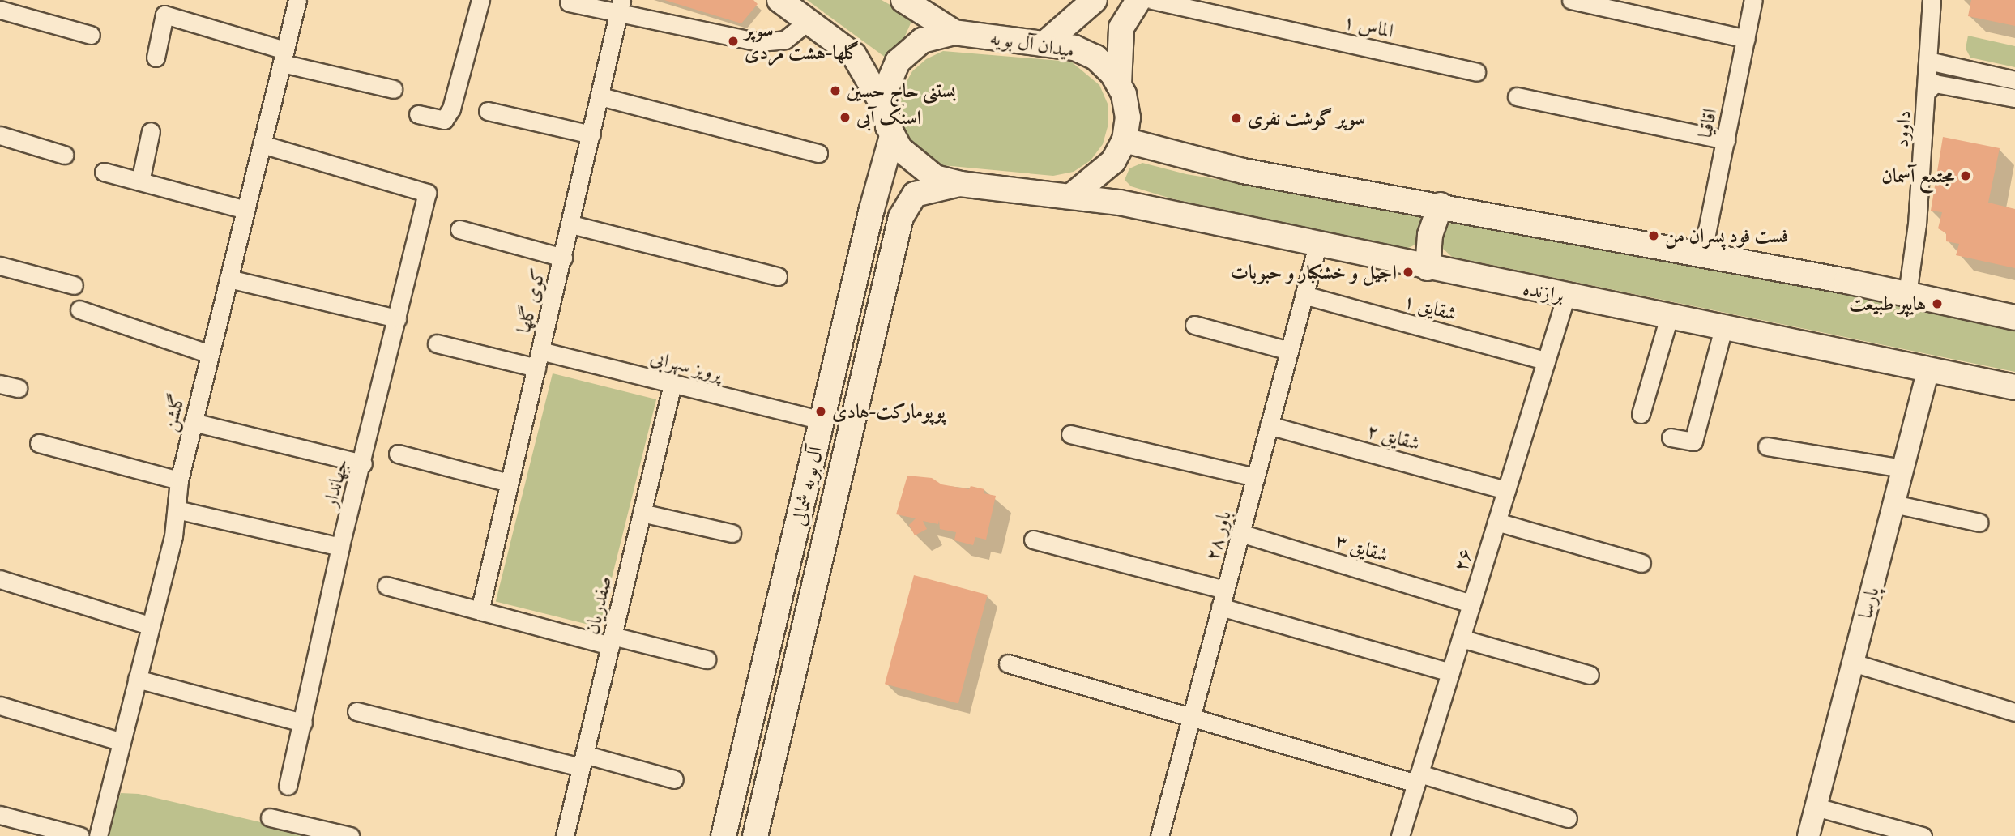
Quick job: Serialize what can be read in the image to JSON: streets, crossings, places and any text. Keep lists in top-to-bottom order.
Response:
{
  "streets": {
    "main road": ["میدان آل بویه", "برازنده", "آل بویه شمالی"],
    "street": [
      "الماس ۱",
      "اقاقیا",
      "داوود",
      "کوی گلها",
      "شقایق ۱",
      "پرویز سهرابی",
      "گلشن",
      "شقایق ۲",
      "جهاندار",
      "باور ۲۸",
      "شقایق ۳",
      "۲۶",
      "پارسا",
      "صفدریان"
    ]
  },
  "crossings": [
    ["میدان آل بویه", "برازنده"],
    ["میدان آل بویه", "آل بویه شمالی"],
    ["برازنده", "باور ۲۸"],
    ["برازنده", "۲۶"],
    ["برازنده", "پارسا"],
    ["کوی گلها", "پرویز سهرابی"],
    ["شقایق ۱", "باور ۲۸"],
    ["شقایق ۱", "۲۶"],
    ["پرویز سهرابی", "آل بویه شمالی"],
    ["پرویز سهرابی", "صفدریان"],
    ["گلشن", "جهاندار"],
    ["شقایق ۲", "باور ۲۸"],
    ["شقایق ۲", "۲۶"],
    ["باور ۲۸", "شقایق ۳"],
    ["شقایق ۳", "۲۶"]
  ],
  "places": [
    "سوپر گلها-هشت مردی",
    "بستنی حاج حسین",
    "اسنک آبی",
    "سوپر گوشت نفری",
    "مجتمع آسمان",
    "فست فود پسران من",
    "اجیل و خشکبار و حبوبات",
    "هایپر طبیعت",
    "پوپومارکت-هادی"
  ]
}
